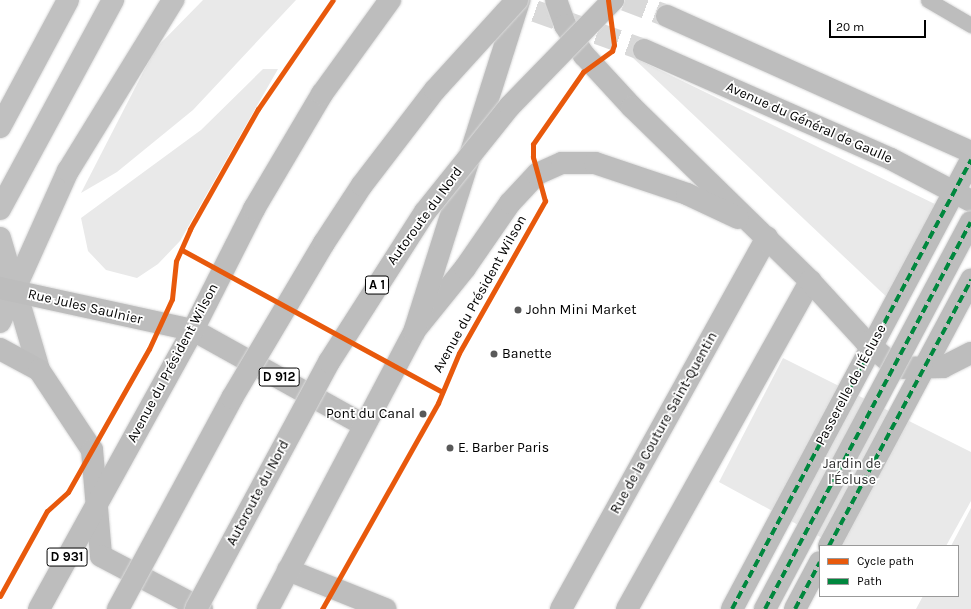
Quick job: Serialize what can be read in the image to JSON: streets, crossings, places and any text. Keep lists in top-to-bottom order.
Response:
{
  "streets": {
    "main road": [
      "Avenue du Général de Gaulle",
      "Autoroute du Nord",
      "A 1",
      "Avenue du Président Wilson",
      "Rue Jules Saulnier",
      "D 912",
      "Passerelle de l'Écluse",
      "Rue de la Couture Saint-Quentin",
      "D 931"
    ]
  },
  "crossings": [
    ["Avenue du Président Wilson", "Rue Jules Saulnier"],
    ["Avenue du Président Wilson", "D 912"],
    ["Rue Jules Saulnier", "D 912"]
  ],
  "parks": ["Jardin de l'Écluse"],
  "places": [
    "John Mini Market",
    "Banette",
    "Pont du Canal",
    "E. Barber Paris"
  ],
  "legend": ["Cycle path", "Path"],
  "scale_bar": "20 m"
}
